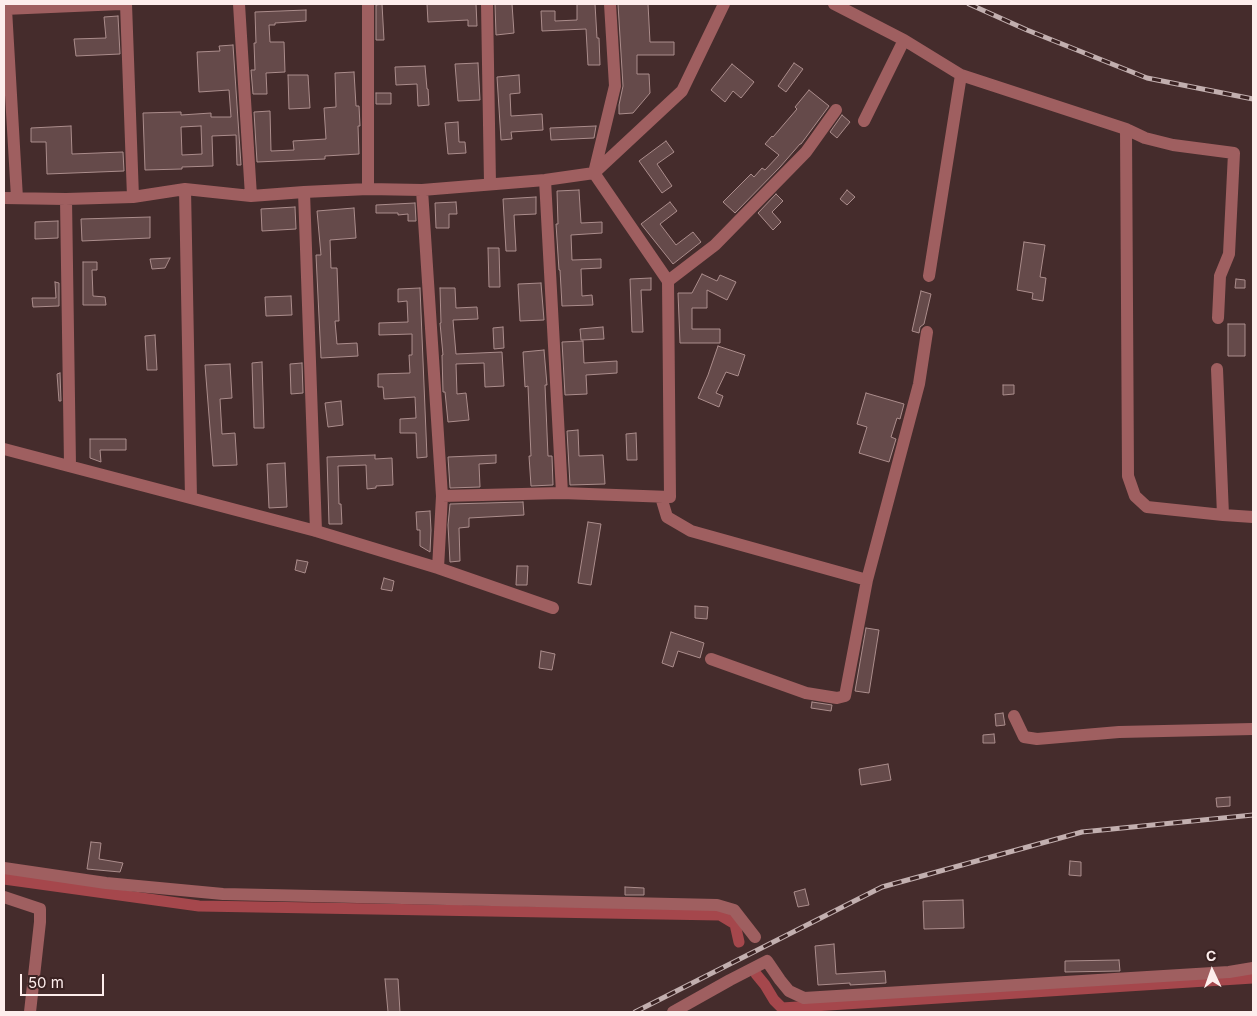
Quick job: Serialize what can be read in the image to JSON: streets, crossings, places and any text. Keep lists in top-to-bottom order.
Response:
{
  "scale_bar": "50 m",
  "north": "top"
}
